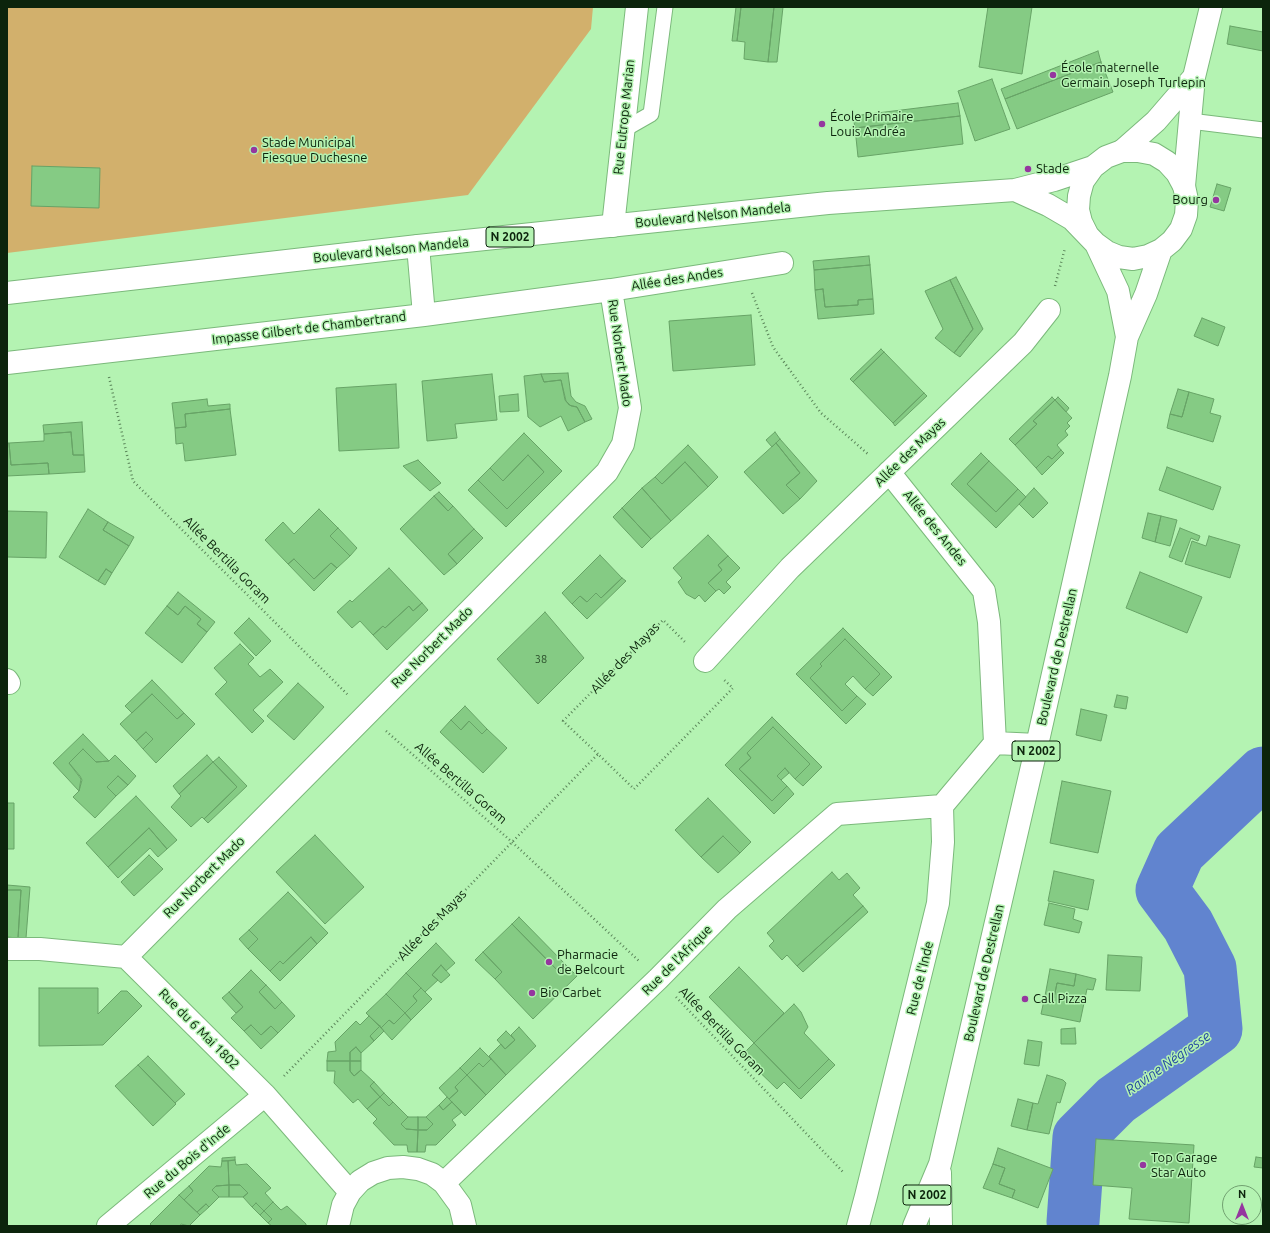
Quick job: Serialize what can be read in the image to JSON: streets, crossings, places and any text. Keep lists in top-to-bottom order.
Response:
{
  "streets": {
    "street": [
      "Rue Eutrope Marian",
      "Boulevard Nelson Mandela",
      "N 2002",
      "Allée des Andes",
      "Impasse Gilbert de Chambertrand",
      "Rue Norbert Mado",
      "Allée des Mayas",
      "Boulevard de Destrellan",
      "Rue de l'Afrique",
      "Rue de l'Inde",
      "Rue du 6 Mai 1802",
      "Rue du Bois d'Inde"
    ],
    "path": ["Allée Bertilla Goram"]
  },
  "crossings": [
    ["Rue Eutrope Marian", "Boulevard Nelson Mandela"],
    ["Boulevard Nelson Mandela", "Boulevard de Destrellan"],
    ["Allée des Andes", "Impasse Gilbert de Chambertrand"],
    ["Allée des Andes", "Rue Norbert Mado"],
    ["Allée des Andes", "Allée des Mayas"],
    ["Impasse Gilbert de Chambertrand", "Rue Norbert Mado"],
    ["Impasse Gilbert de Chambertrand", "Allée Bertilla Goram"],
    ["Rue Norbert Mado", "Allée Bertilla Goram"],
    ["Rue Norbert Mado", "Rue du 6 Mai 1802"],
    ["Allée des Mayas", "Allée Bertilla Goram"],
    ["Allée des Mayas", "Rue du 6 Mai 1802"],
    ["Allée des Mayas", "Rue du Bois d'Inde"],
    ["Allée Bertilla Goram", "Rue de l'Afrique"],
    ["Allée Bertilla Goram", "Rue de l'Inde"],
    ["Rue de l'Afrique", "Rue de l'Inde"],
    ["Rue du 6 Mai 1802", "Rue du Bois d'Inde"]
  ],
  "water": ["Ravine Négresse"],
  "places": [
    "École maternelle Germain Joseph Turlepin",
    "École Primaire Louis Andréa",
    "Stade Municipal Fiesque Duchesne",
    "Stade",
    "Bourg",
    "Pharmacie de Belcourt",
    "Bio Carbet",
    "Call Pizza",
    "Top Garage Star Auto"
  ],
  "house_numbers": ["38"],
  "north": "top"
}
